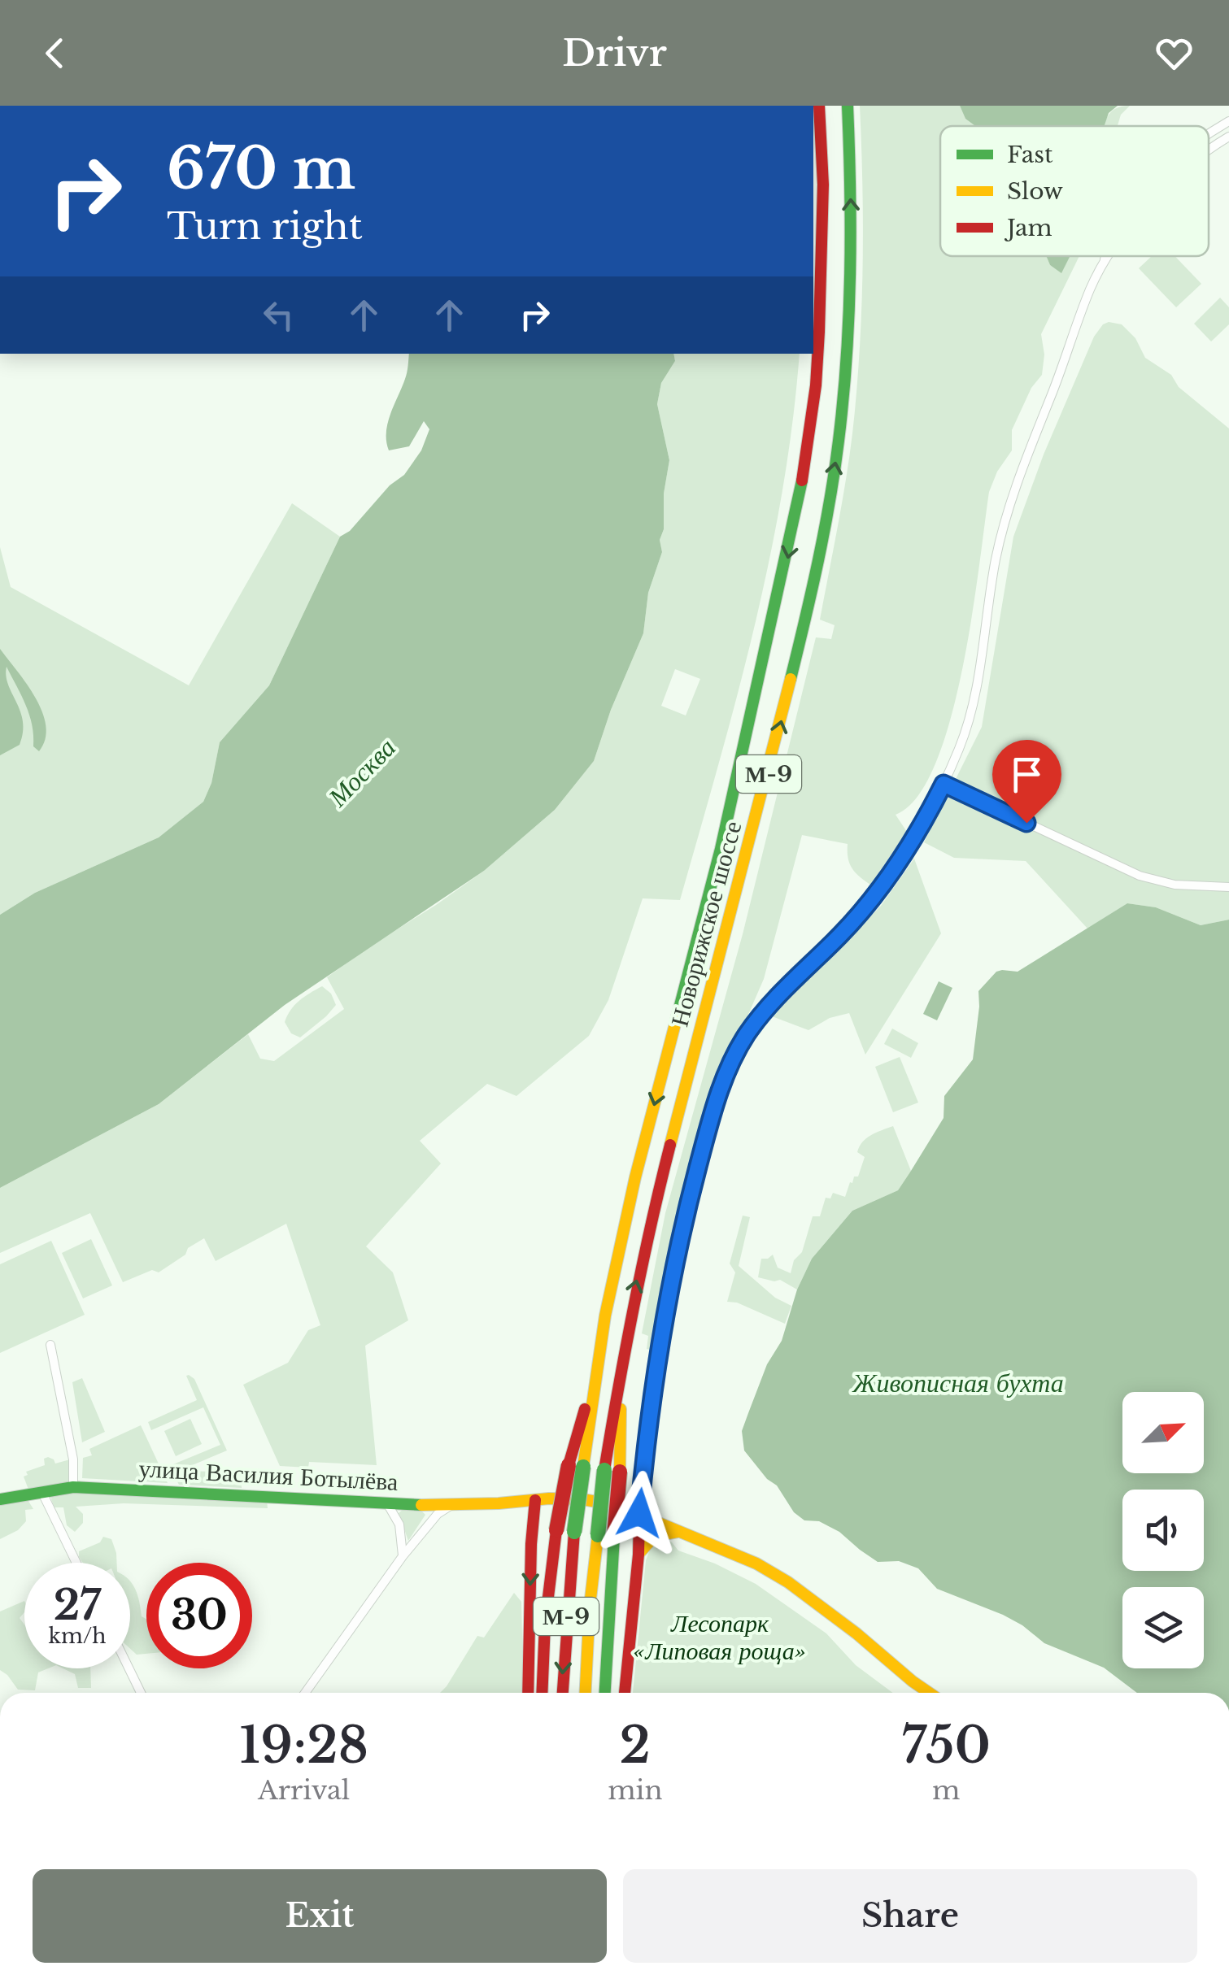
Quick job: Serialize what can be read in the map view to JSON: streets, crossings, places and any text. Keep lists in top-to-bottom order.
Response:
{
  "streets": {
    "main road": ["М-9", "Новорижское шоссе", "улица Василия Ботылёва"]
  },
  "water": ["Москва", "Живописная бухта"],
  "parks": ["Лесопарк «Липовая роща»"],
  "legend": ["Fast", "Slow", "Jam"],
  "north": "top right",
  "page": {
    "header": "Drivr",
    "turn": ["670 m", "Turn right"],
    "speed": "27 km/h",
    "limit": "30",
    "eta": [
      "19:28",
      "Arrival",
      "2",
      "min",
      "750",
      "m"
    ],
    "buttons": ["Exit", "Share"]
  }
}
